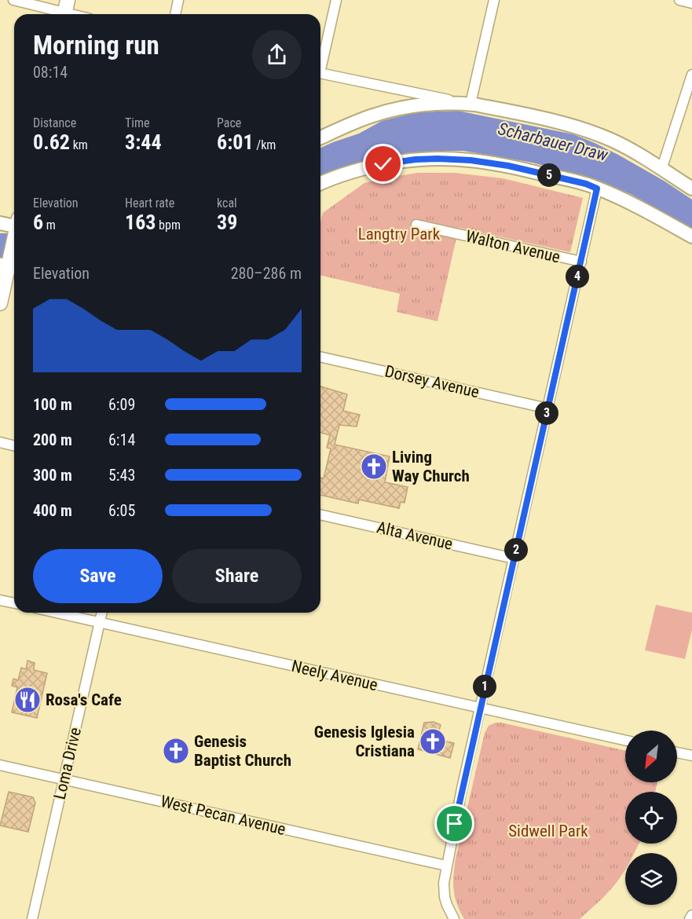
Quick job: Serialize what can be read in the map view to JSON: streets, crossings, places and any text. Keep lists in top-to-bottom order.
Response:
{
  "streets": {
    "street": [
      "Walton Avenue",
      "Dorsey Avenue",
      "Alta Avenue",
      "Neely Avenue",
      "Loma Drive",
      "West Pecan Avenue"
    ]
  },
  "crossings": [
    ["Neely Avenue", "Loma Drive"],
    ["Loma Drive", "West Pecan Avenue"]
  ],
  "water": ["Scharbauer Draw"],
  "parks": ["Langtry Park", "Sidwell Park"],
  "places": {
    "church": ["Living Way Church", "Genesis Iglesia Cristiana", "Genesis Baptist Church"],
    "restaurant": ["Rosa's Cafe"]
  },
  "north": "bottom left",
  "page": {
    "heading": ["Morning run", "08:14"],
    "stats": [
      ["Distance", "0.62 km"],
      ["Time", "3:44"],
      ["Pace", "6:01 /km"],
      ["Elevation", "6 m"],
      ["Heart rate", "163 bpm"],
      ["kcal", "39"]
    ],
    "pins": [
      "5",
      "4",
      "3",
      "2",
      "1"
    ],
    "chart": ["Elevation", "280–286 m"],
    "list": [
      {
        "name": "100 m",
        "note": "6:09"
      },
      {
        "name": "200 m",
        "note": "6:14"
      },
      {
        "name": "300 m",
        "note": "5:43"
      },
      {
        "name": "400 m",
        "note": "6:05"
      }
    ],
    "buttons": ["Save", "Share"]
  }
}
